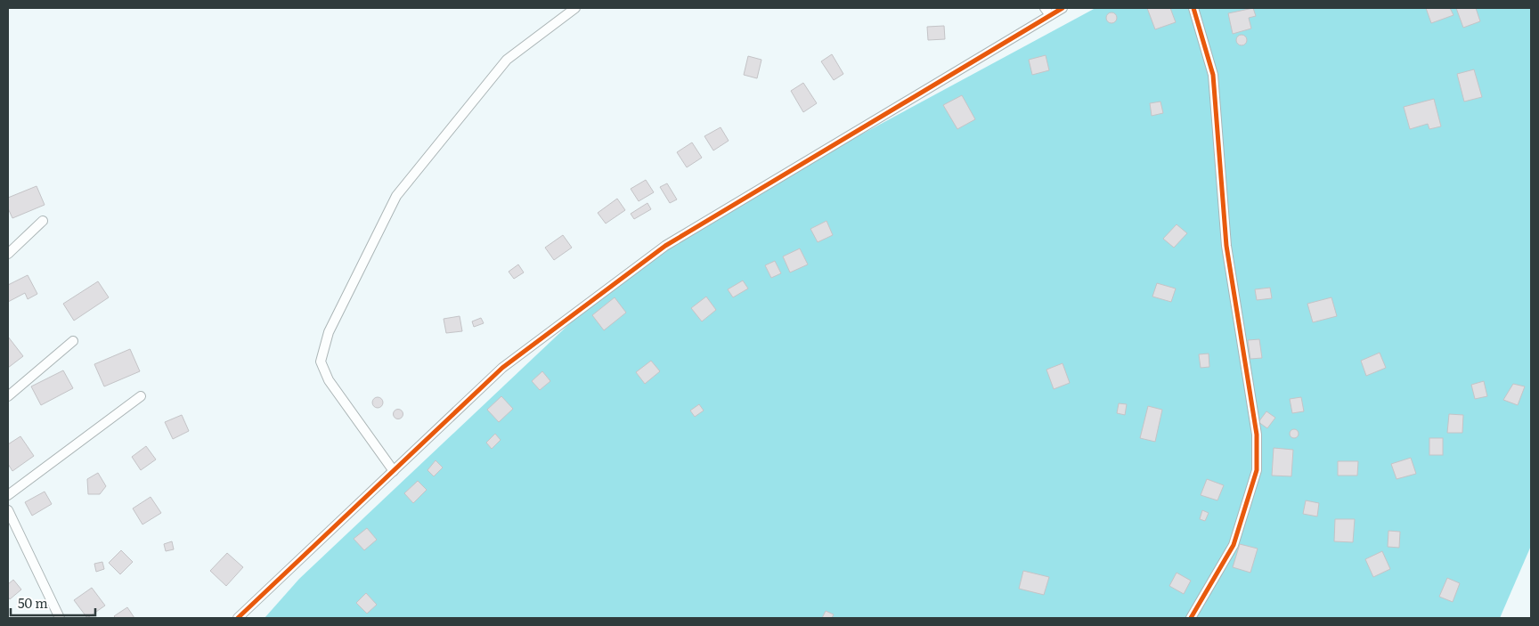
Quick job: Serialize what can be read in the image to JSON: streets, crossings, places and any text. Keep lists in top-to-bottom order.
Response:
{
  "scale_bar": "50 m"
}
